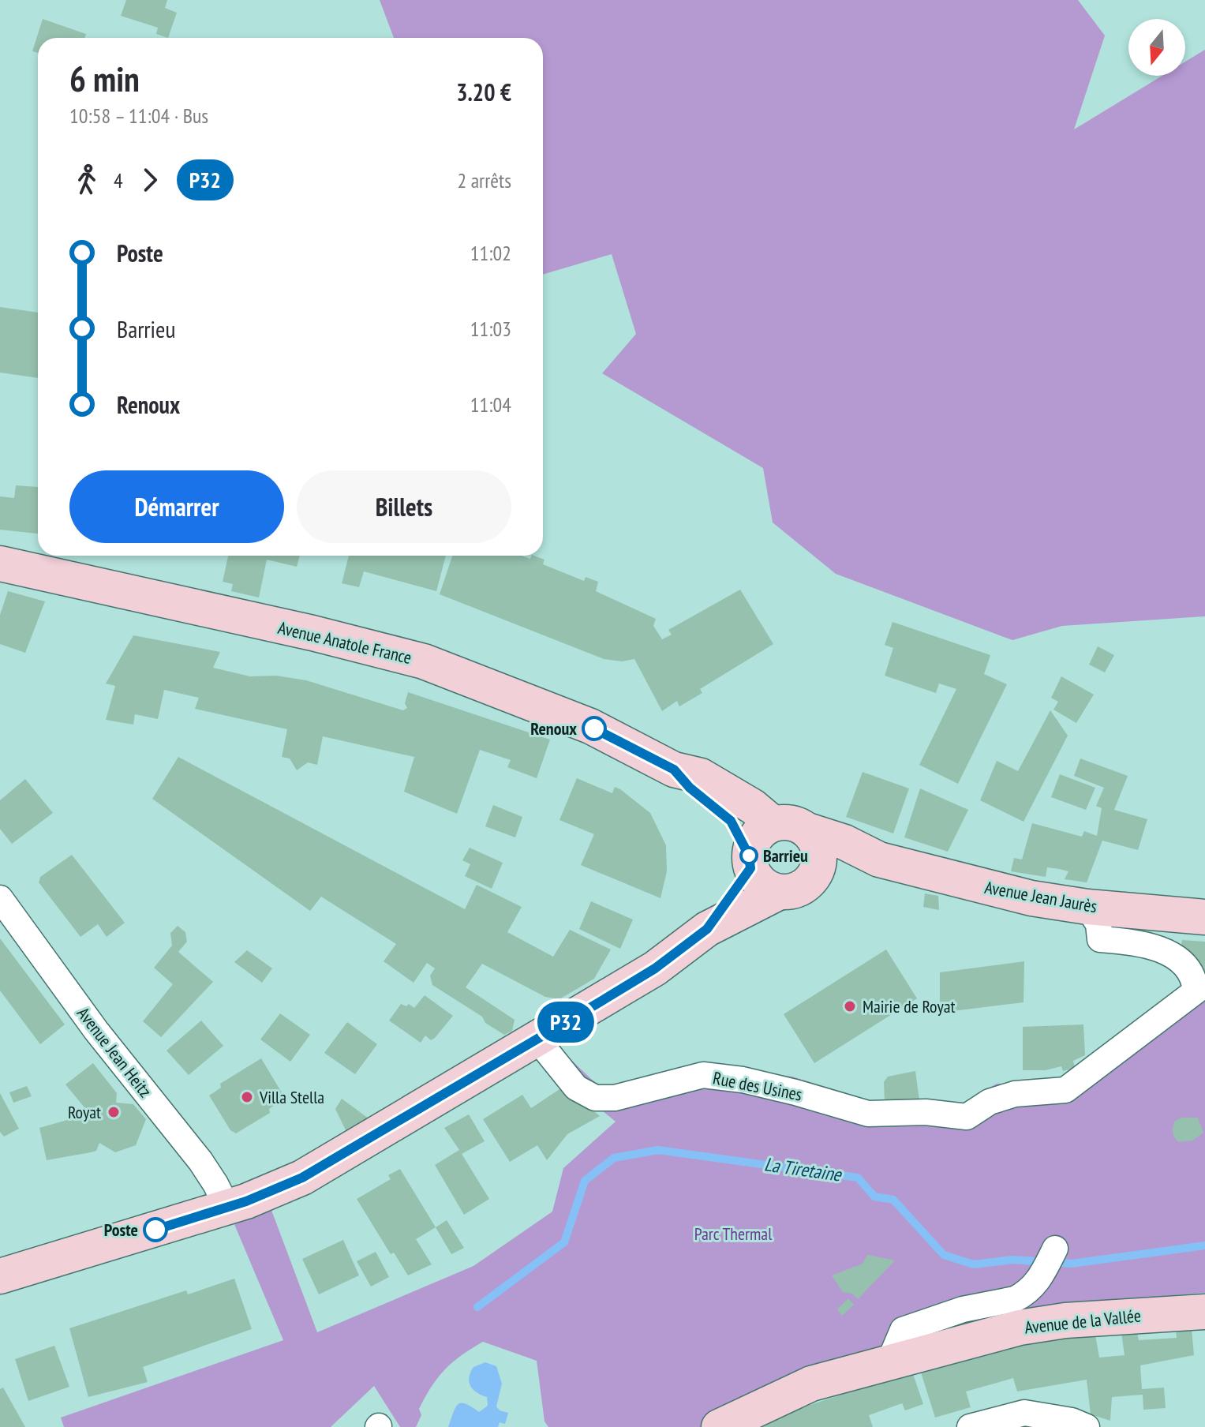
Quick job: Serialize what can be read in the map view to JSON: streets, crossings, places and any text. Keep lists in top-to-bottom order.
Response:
{
  "streets": {
    "main road": ["Avenue Anatole France", "Avenue Jean Jaurès", "Avenue de la Vallée"],
    "street": ["Avenue Jean Heitz", "Rue des Usines"]
  },
  "crossings": [
    ["Avenue Anatole France", "Avenue Jean Jaurès"],
    ["Avenue Jean Jaurès", "Rue des Usines"]
  ],
  "water": ["La Tiretaine"],
  "parks": ["Parc Thermal"],
  "places": [
    "Renoux",
    "Barrieu",
    "Mairie de Royat",
    "Villa Stella",
    "Royat",
    "Poste"
  ],
  "lines": ["bus line P32"],
  "north": "bottom",
  "page": {
    "on_map": "P32",
    "heading": ["6 min", "10:58 – 11:04 · Bus", "3.20 €"],
    "legs": ["4", "P32", "2 arrêts"],
    "list": [
      {
        "name": "Poste",
        "value": "11:02"
      },
      {
        "name": "Barrieu",
        "value": "11:03"
      },
      {
        "name": "Renoux",
        "value": "11:04"
      }
    ],
    "buttons": ["Démarrer", "Billets"]
  }
}
